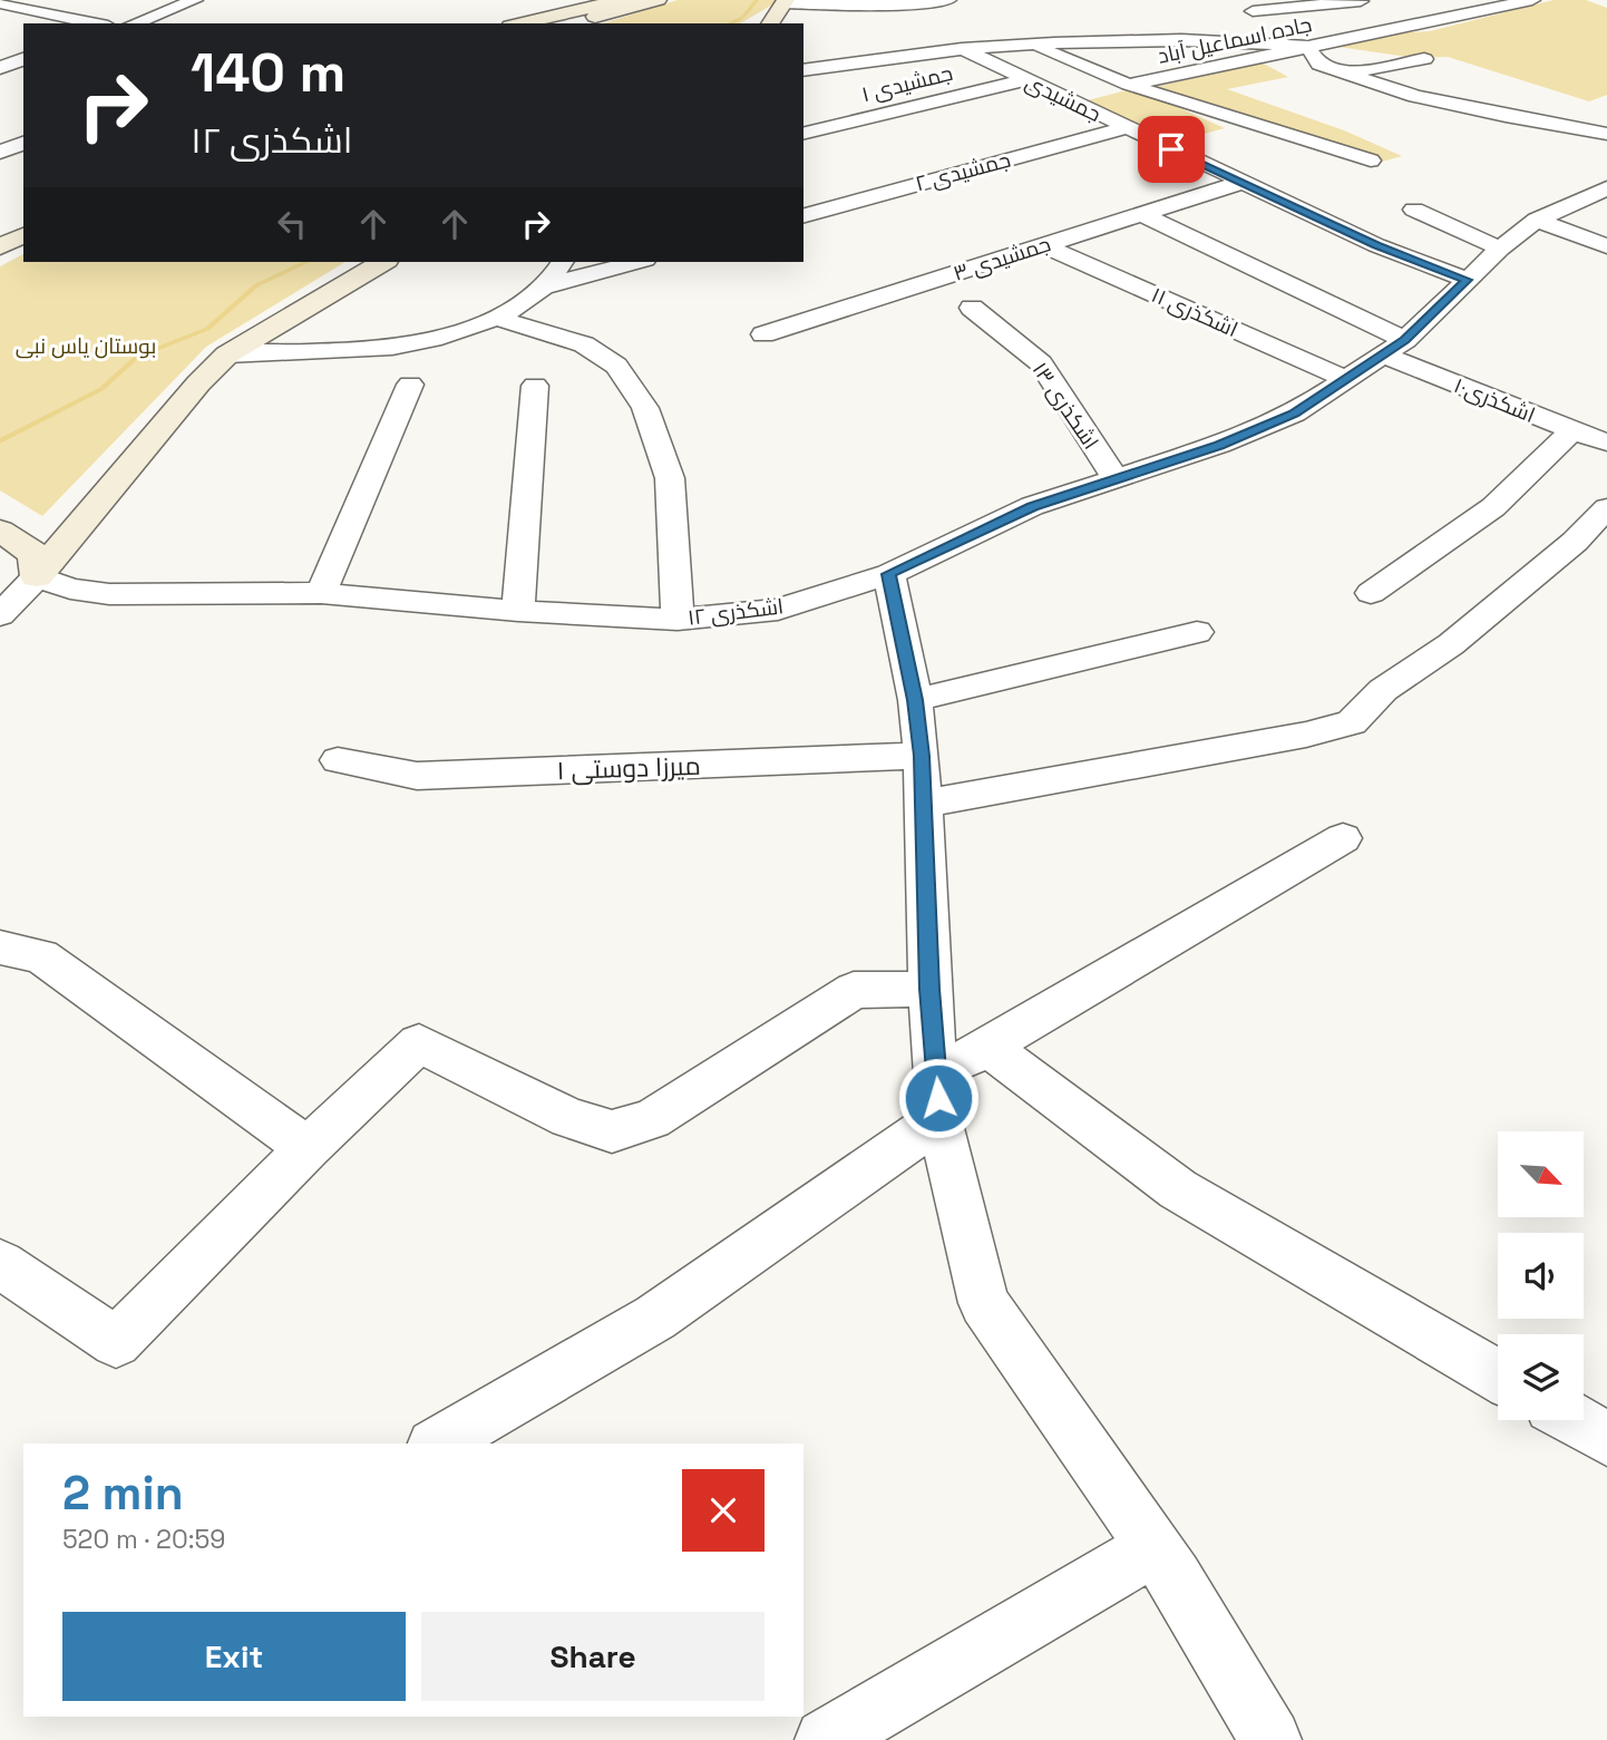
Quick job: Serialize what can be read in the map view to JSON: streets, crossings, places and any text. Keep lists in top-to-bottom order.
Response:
{
  "streets": {
    "street": [
      "جاده اسماعیل آباد",
      "جمشیدی ۱",
      "جمشیدی",
      "جمشیدی ۲",
      "جمشیدی ۳",
      "اشکذری ۱۱",
      "اشکذری۱۰",
      "اشکذری ۱۳",
      "اشکذری ۱۲",
      "میرزا دوستی ۱"
    ]
  },
  "crossings": [
    ["جمشیدی ۱", "جمشیدی"],
    ["جمشیدی", "جمشیدی ۲"],
    ["جمشیدی", "جمشیدی ۳"],
    ["جمشیدی", "اشکذری ۱۲"],
    ["جمشیدی ۳", "اشکذری ۱۱"],
    ["جمشیدی ۳", "اشکذری۱۰"],
    ["اشکذری ۱۱", "اشکذری ۱۲"],
    ["اشکذری۱۰", "اشکذری ۱۲"],
    ["اشکذری ۱۳", "اشکذری ۱۲"]
  ],
  "parks": ["بوستان یاس نبی"],
  "north": "bottom right",
  "page": {
    "turn": ["140 m", "اشکذری ۱۲"],
    "heading": ["2 min", "520 m · 20:59"],
    "buttons": ["Exit", "Share"]
  }
}
